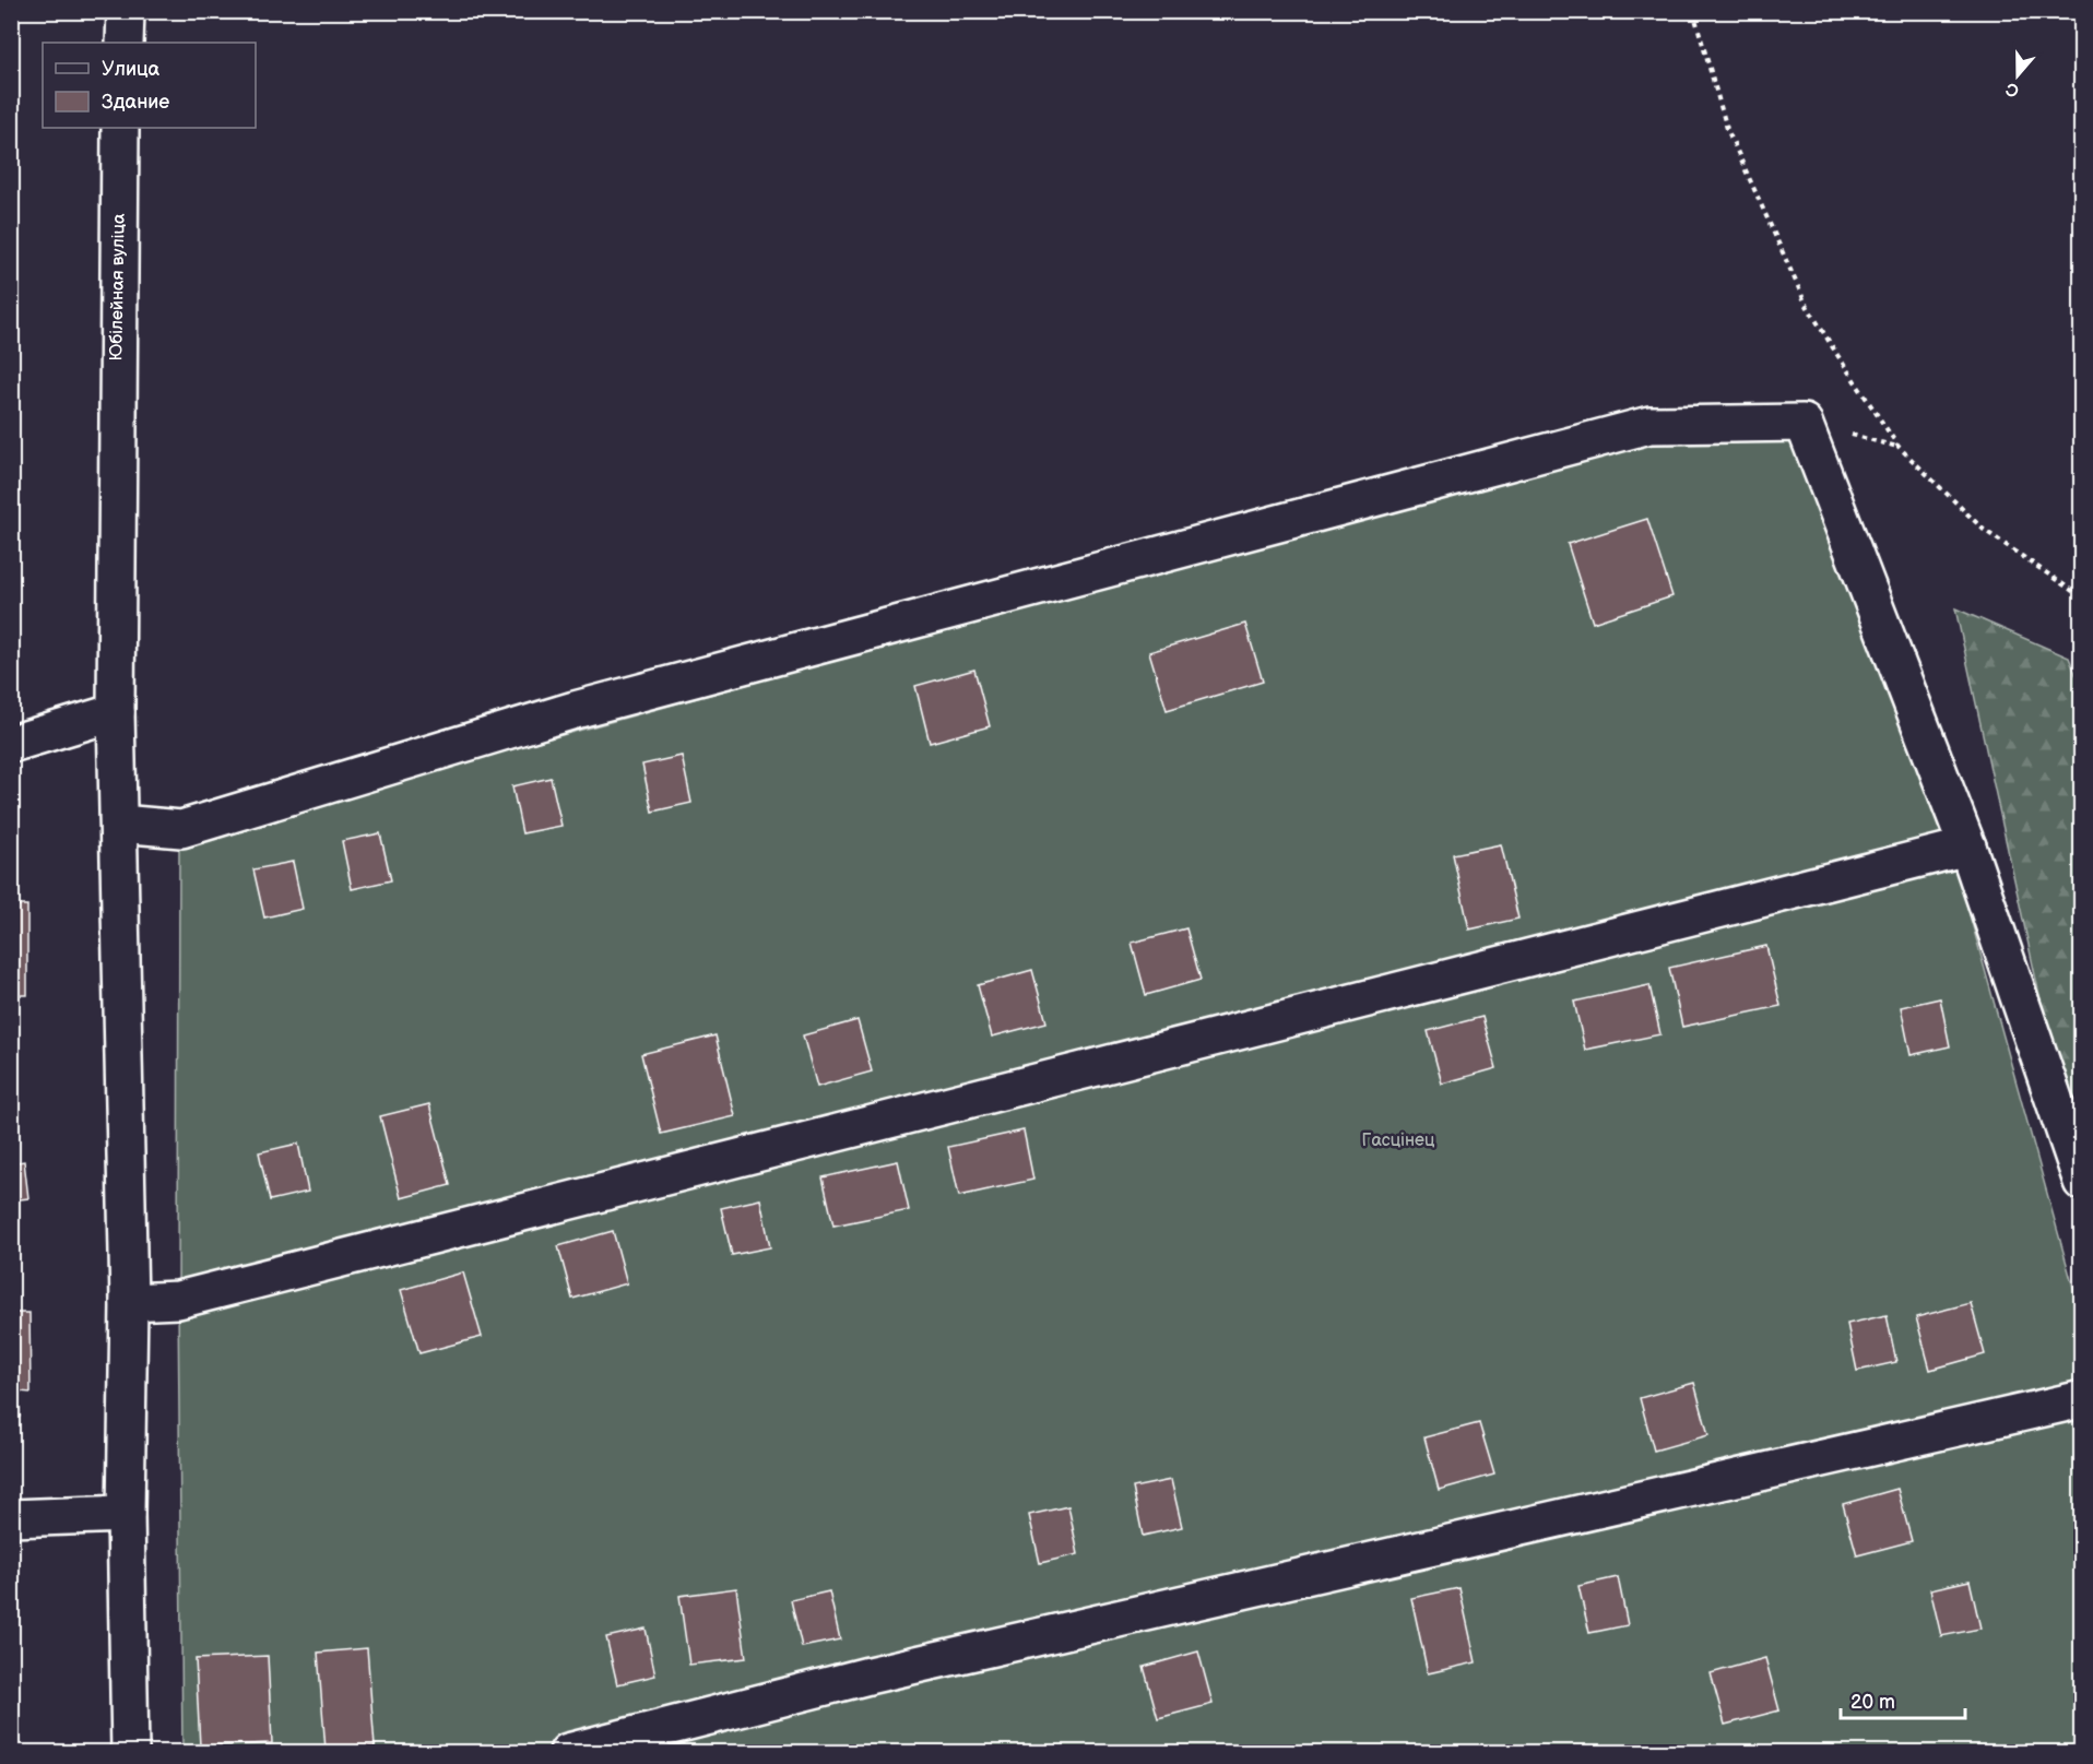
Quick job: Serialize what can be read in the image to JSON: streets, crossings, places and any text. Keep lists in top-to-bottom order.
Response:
{
  "streets": {
    "street": ["Юбілейная вуліца"]
  },
  "parks": ["Гасцінец"],
  "legend": ["Улица", "Здание"],
  "scale_bar": "20 m",
  "north": "bottom"
}
